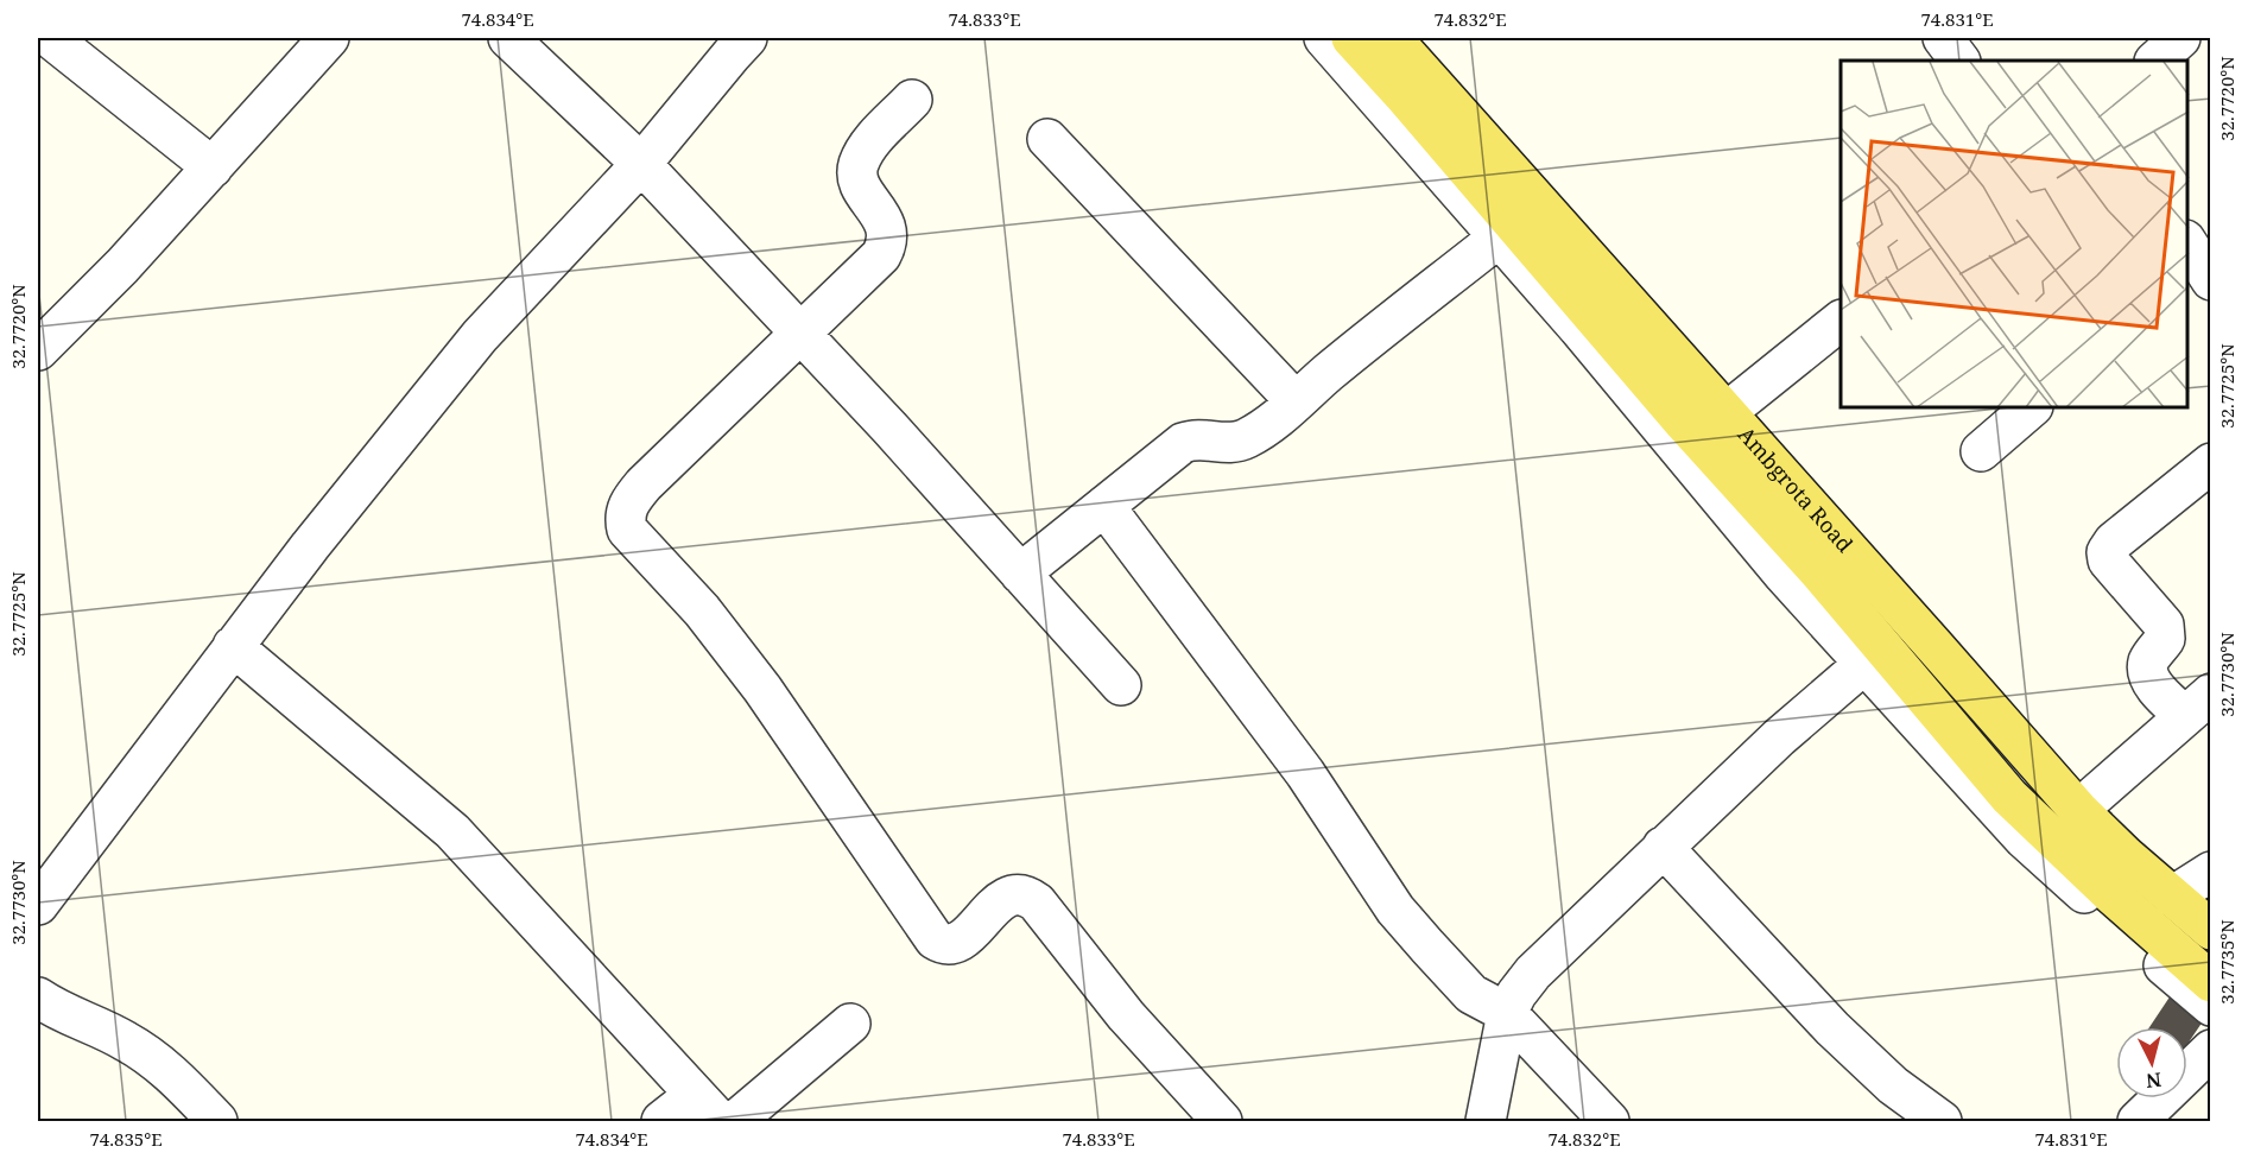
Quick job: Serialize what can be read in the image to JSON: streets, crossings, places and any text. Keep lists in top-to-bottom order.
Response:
{
  "streets": {
    "main road": ["Ambgrota Road"]
  },
  "north": "bottom",
  "coordinates": [
    "74.834°E",
    "74.833°E",
    "74.832°E",
    "74.831°E",
    "32.7720°N",
    "32.7725°N",
    "32.7730°N",
    "32.7735°N",
    "74.835°E"
  ]
}
